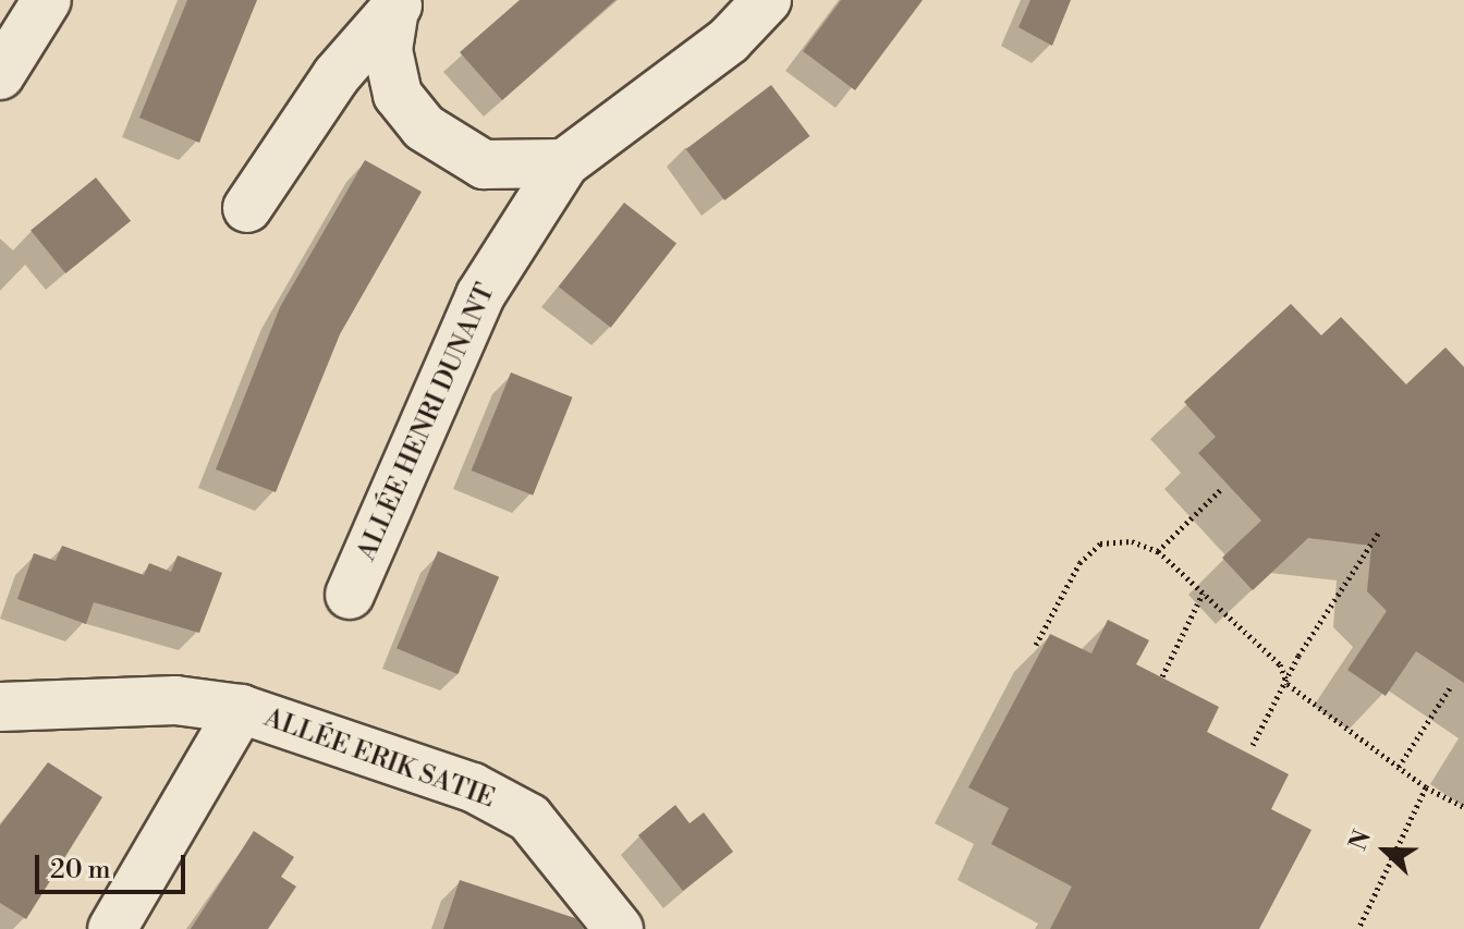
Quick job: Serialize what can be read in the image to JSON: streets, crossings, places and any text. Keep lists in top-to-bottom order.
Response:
{
  "streets": {
    "street": ["ALLÉE HENRI DUNANT", "ALLÉE ERIK SATIE"]
  },
  "scale_bar": "20 m",
  "north": "left"
}
